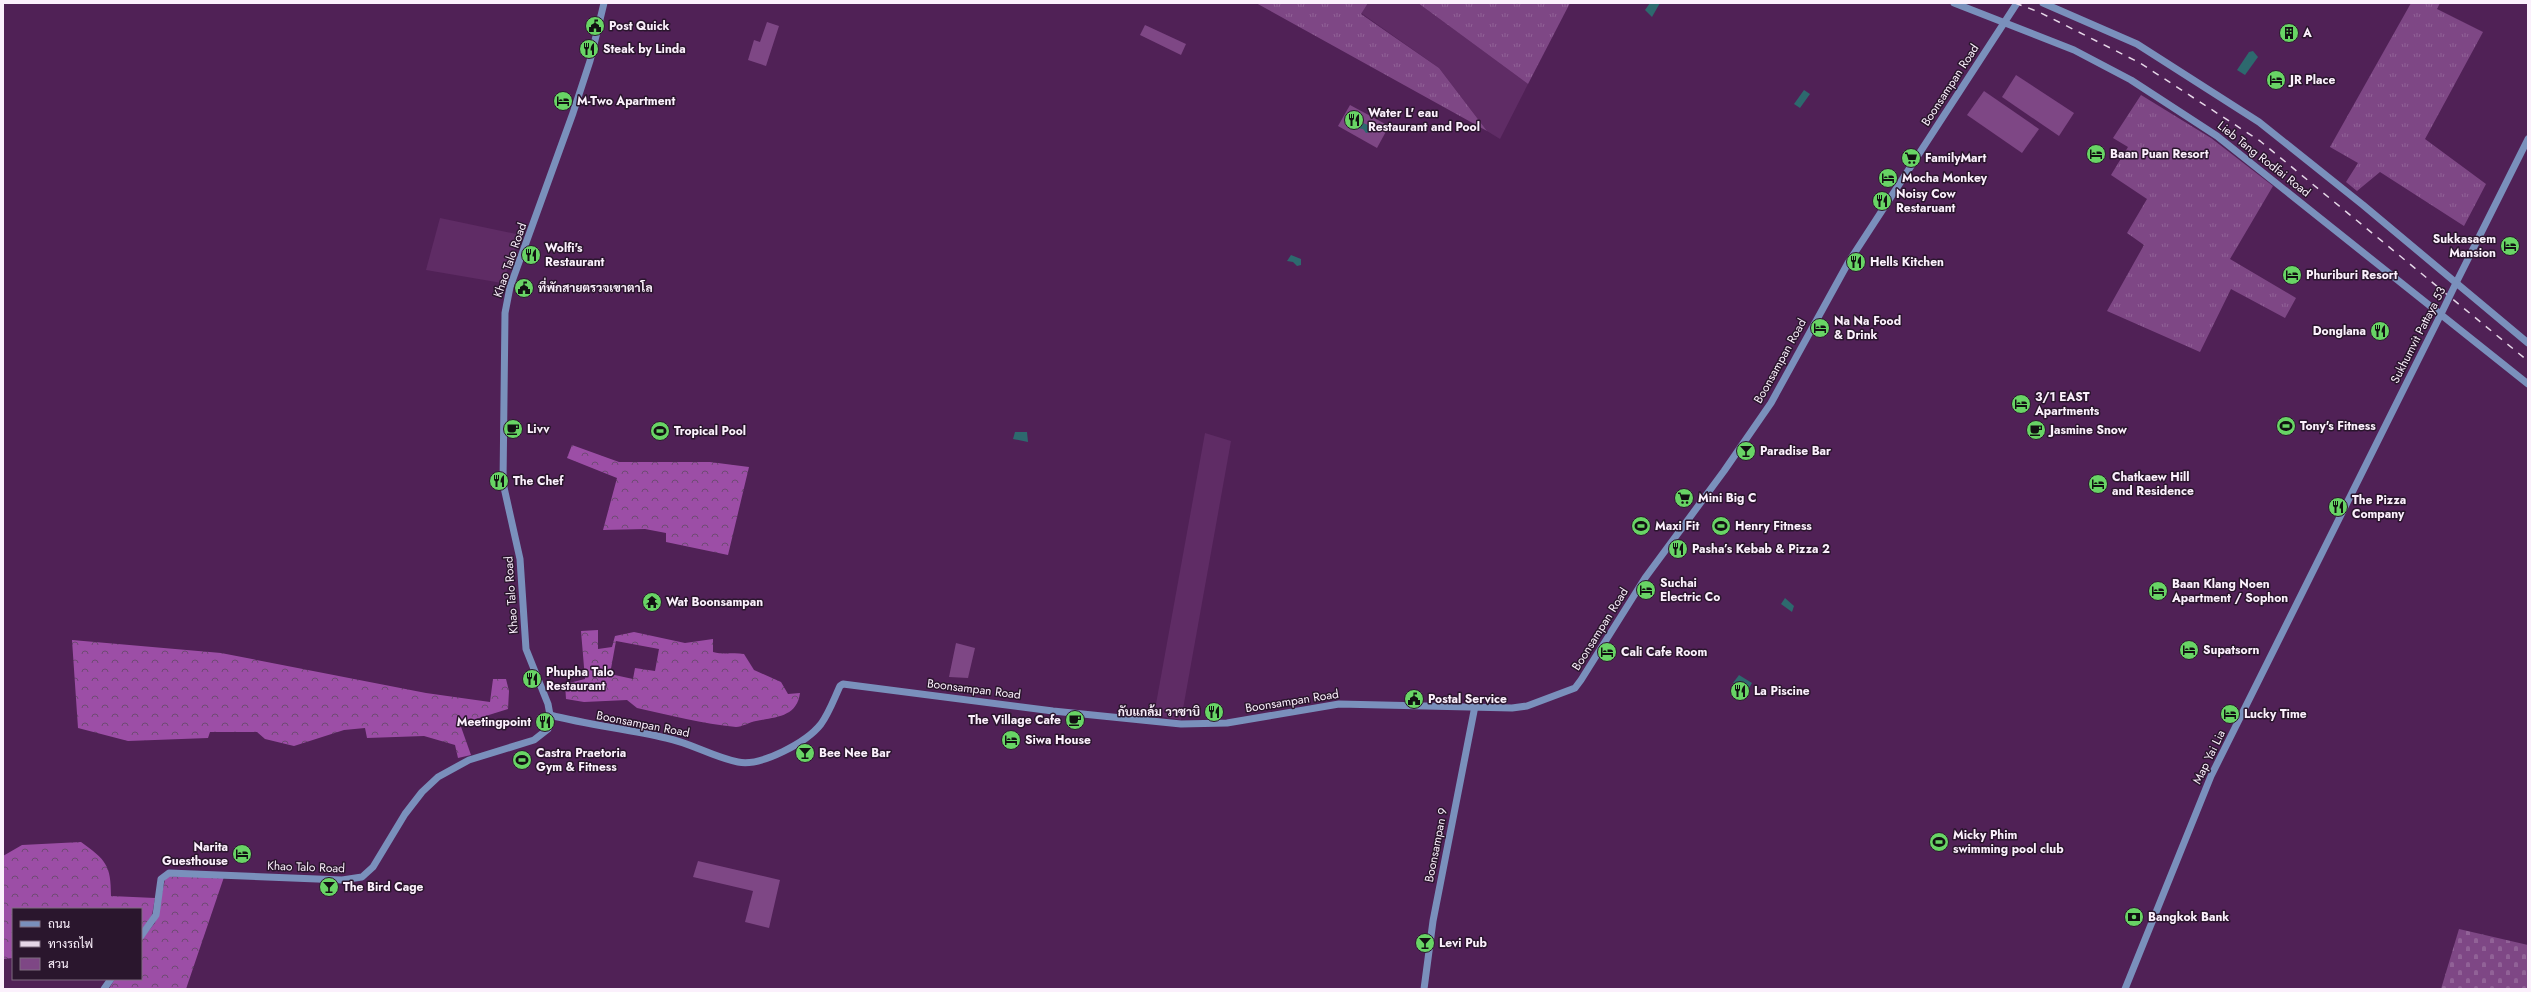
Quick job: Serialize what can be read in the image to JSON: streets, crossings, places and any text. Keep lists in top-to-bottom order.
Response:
{
  "streets": {
    "street": [
      "Boonsampan Road",
      "Lieb Tang Rodfai Road",
      "Khao Talo Road",
      "Sukhumvit Pattaya 53",
      "Map Yai Lia",
      "Boonsampan 9"
    ]
  },
  "crossings": [
    ["Boonsampan Road", "Lieb Tang Rodfai Road"],
    ["Boonsampan Road", "Khao Talo Road"],
    ["Boonsampan Road", "Boonsampan 9"],
    ["Lieb Tang Rodfai Road", "Sukhumvit Pattaya 53"],
    ["Sukhumvit Pattaya 53", "Map Yai Lia"]
  ],
  "places": {
    "public building": ["Post Quick", "ที่พักสายตรวจเขาตาโล", "Postal Service"],
    "building": ["A"],
    "restaurant": [
      "Steak by Linda",
      "Water L' eau Restaurant and Pool",
      "Noisy Cow Restaruant",
      "Wolfi's Restaurant",
      "Hells Kitchen",
      "Donglana",
      "The Chef",
      "The Pizza Company",
      "Pasha’s Kebab & Pizza 2",
      "Phupha Talo Restaurant",
      "La Piscine",
      "กับแกล้ม วาซาบิ",
      "Meetingpoint"
    ],
    "hotel": [
      "JR Place",
      "M-Two Apartment",
      "Baan Puan Resort",
      "Mocha Monkey",
      "Sukkasaem Mansion",
      "Phuriburi Resort",
      "Na Na Food & Drink",
      "3/1 EAST Apartments",
      "Chatkaew Hill and Residence",
      "Suchai Electric Co",
      "Baan Klang Noen Apartment / Sophon",
      "Supatsorn",
      "Cali Cafe Room",
      "Lucky Time",
      "Siwa House",
      "Narita Guesthouse"
    ],
    "supermarket": ["FamilyMart", "Mini Big C"],
    "sports": [
      "Tony's Fitness",
      "Tropical Pool",
      "Maxi Fit",
      "Henry Fitness",
      "Castra Praetoria Gym & Fitness",
      "Micky Phim swimming pool club"
    ],
    "cafe": ["Livv", "Jasmine Snow", "The Village Cafe"],
    "bar": [
      "Paradise Bar",
      "Bee Nee Bar",
      "The Bird Cage",
      "Levi Pub"
    ],
    "temple": ["Wat Boonsampan"],
    "bank": ["Bangkok Bank"]
  },
  "legend": ["ถนน", "ทางรถไฟ", "สวน"]
}
